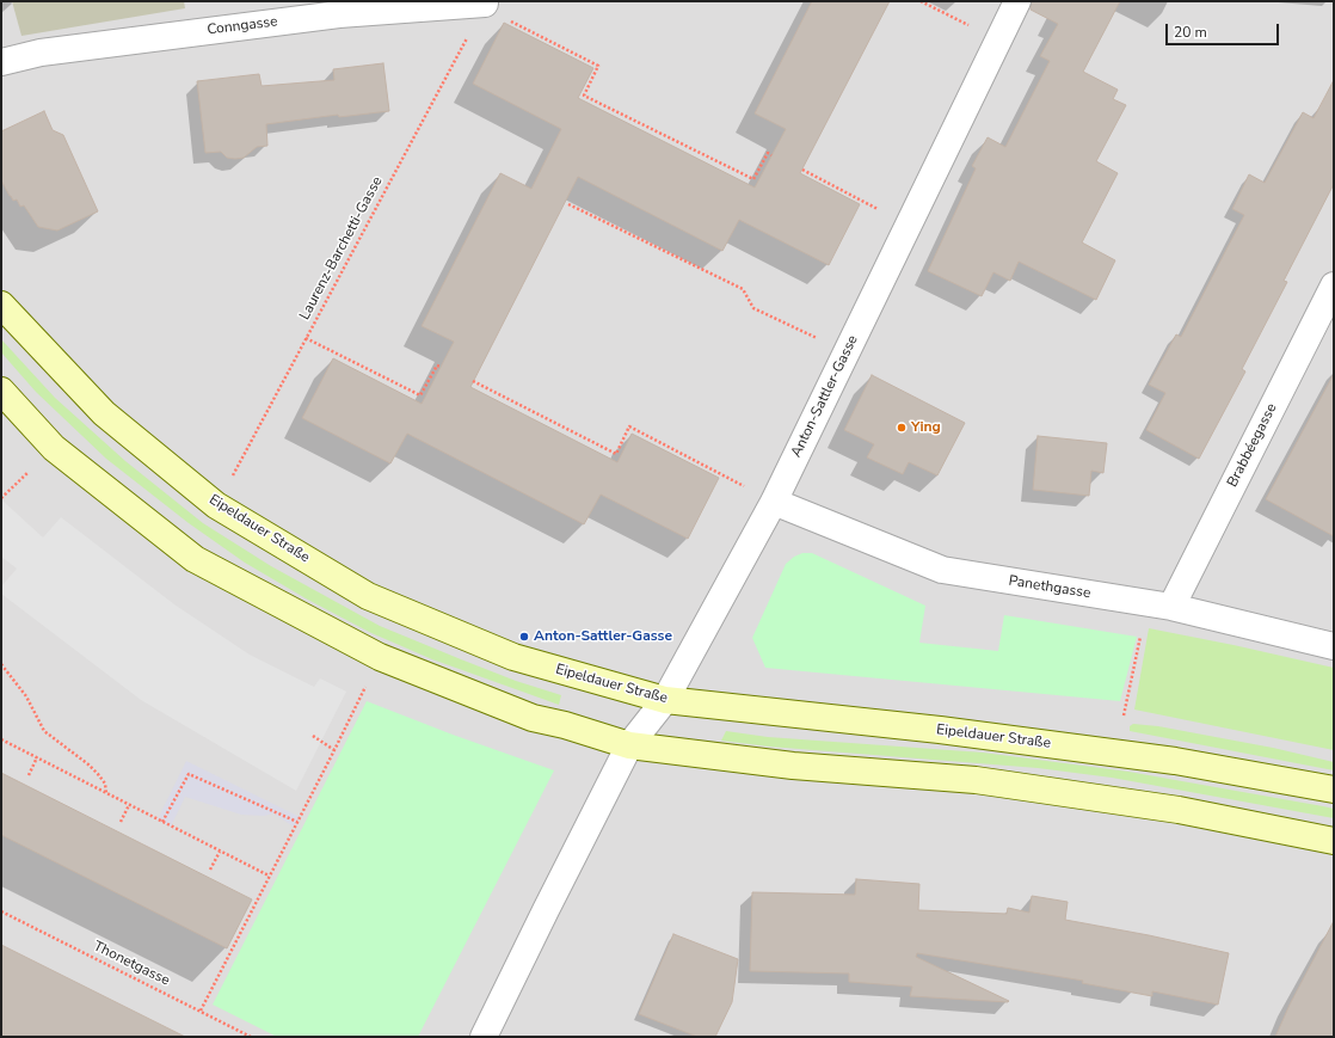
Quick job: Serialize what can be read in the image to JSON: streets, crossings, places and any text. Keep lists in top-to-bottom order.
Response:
{
  "streets": {
    "main road": ["Eipeldauer Straße"],
    "street": [
      "Conngasse",
      "Anton-Sattler-Gasse",
      "Brabbéegasse",
      "Panethgasse"
    ],
    "path": ["Laurenz-Barchetti-Gasse", "Thonetgasse"]
  },
  "crossings": [
    ["Conngasse", "Laurenz-Barchetti-Gasse"],
    ["Laurenz-Barchetti-Gasse", "Eipeldauer Straße"],
    ["Anton-Sattler-Gasse", "Eipeldauer Straße"],
    ["Anton-Sattler-Gasse", "Panethgasse"],
    ["Brabbéegasse", "Panethgasse"]
  ],
  "places": ["Ying", "Anton-Sattler-Gasse"],
  "scale_bar": "20 m"
}
